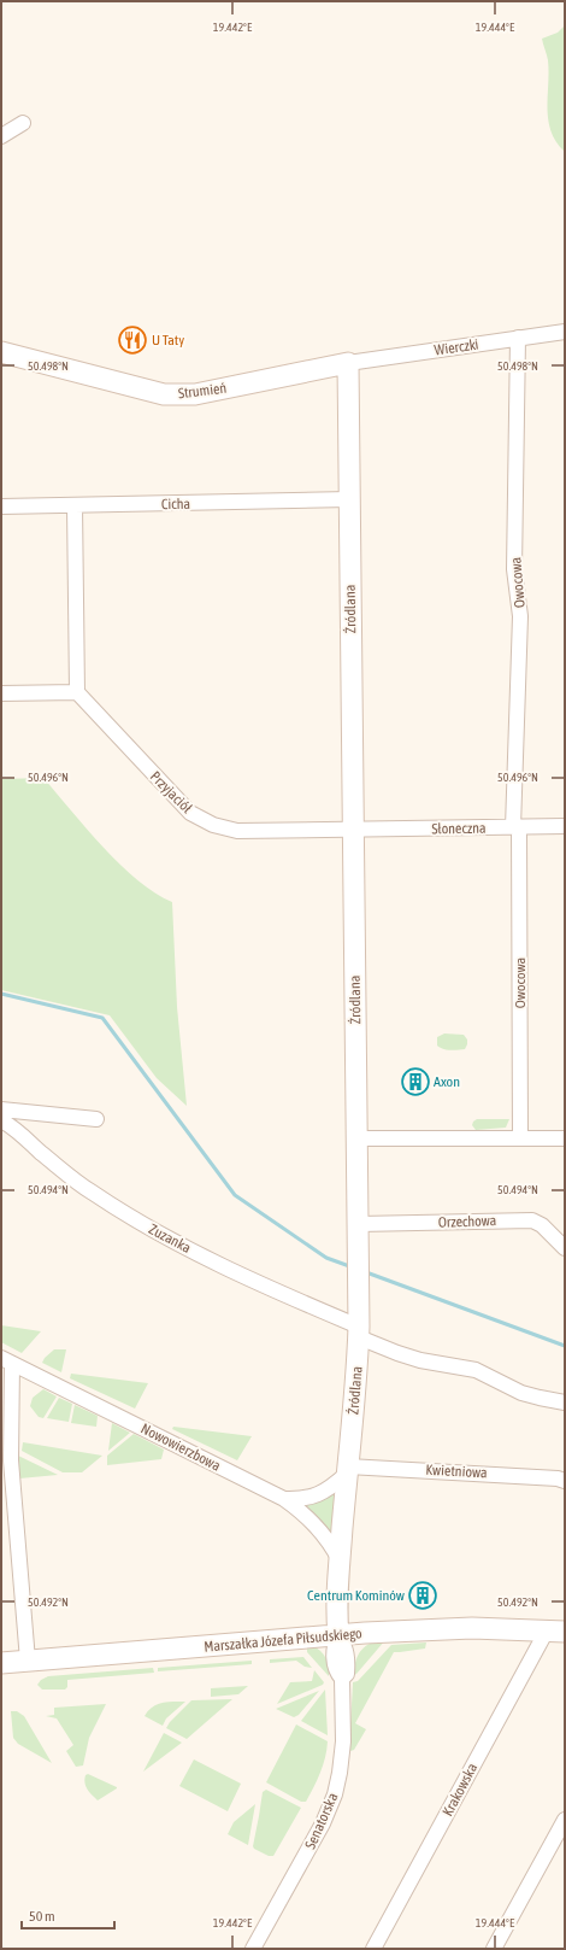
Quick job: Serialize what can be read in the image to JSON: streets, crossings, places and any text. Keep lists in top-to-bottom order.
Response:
{
  "streets": {
    "street": [
      "Wierczki",
      "Strumień",
      "Cicha",
      "Owocowa",
      "Źródlana",
      "Przyjaciół",
      "Słoneczna",
      "Orzechowa",
      "Zuzanka",
      "Nowowierzbowa",
      "Kwietniowa",
      "Marszałka Józefa Piłsudskiego",
      "Krakowska",
      "Senatorska"
    ]
  },
  "crossings": [
    ["Wierczki", "Strumień"],
    ["Wierczki", "Owocowa"],
    ["Wierczki", "Źródlana"],
    ["Strumień", "Źródlana"],
    ["Cicha", "Źródlana"],
    ["Owocowa", "Słoneczna"],
    ["Źródlana", "Przyjaciół"],
    ["Źródlana", "Słoneczna"],
    ["Źródlana", "Orzechowa"],
    ["Źródlana", "Zuzanka"],
    ["Źródlana", "Nowowierzbowa"],
    ["Źródlana", "Kwietniowa"],
    ["Źródlana", "Marszałka Józefa Piłsudskiego"],
    ["Źródlana", "Senatorska"],
    ["Przyjaciół", "Słoneczna"],
    ["Marszałka Józefa Piłsudskiego", "Krakowska"],
    ["Marszałka Józefa Piłsudskiego", "Senatorska"]
  ],
  "places": {
    "restaurant": ["U Taty"],
    "building": ["Axon", "Centrum Kominów"]
  },
  "scale_bar": "50 m",
  "coordinates": [
    "19.442°E",
    "19.444°E",
    "50.498°N",
    "50.496°N",
    "50.494°N",
    "50.492°N"
  ]
}
